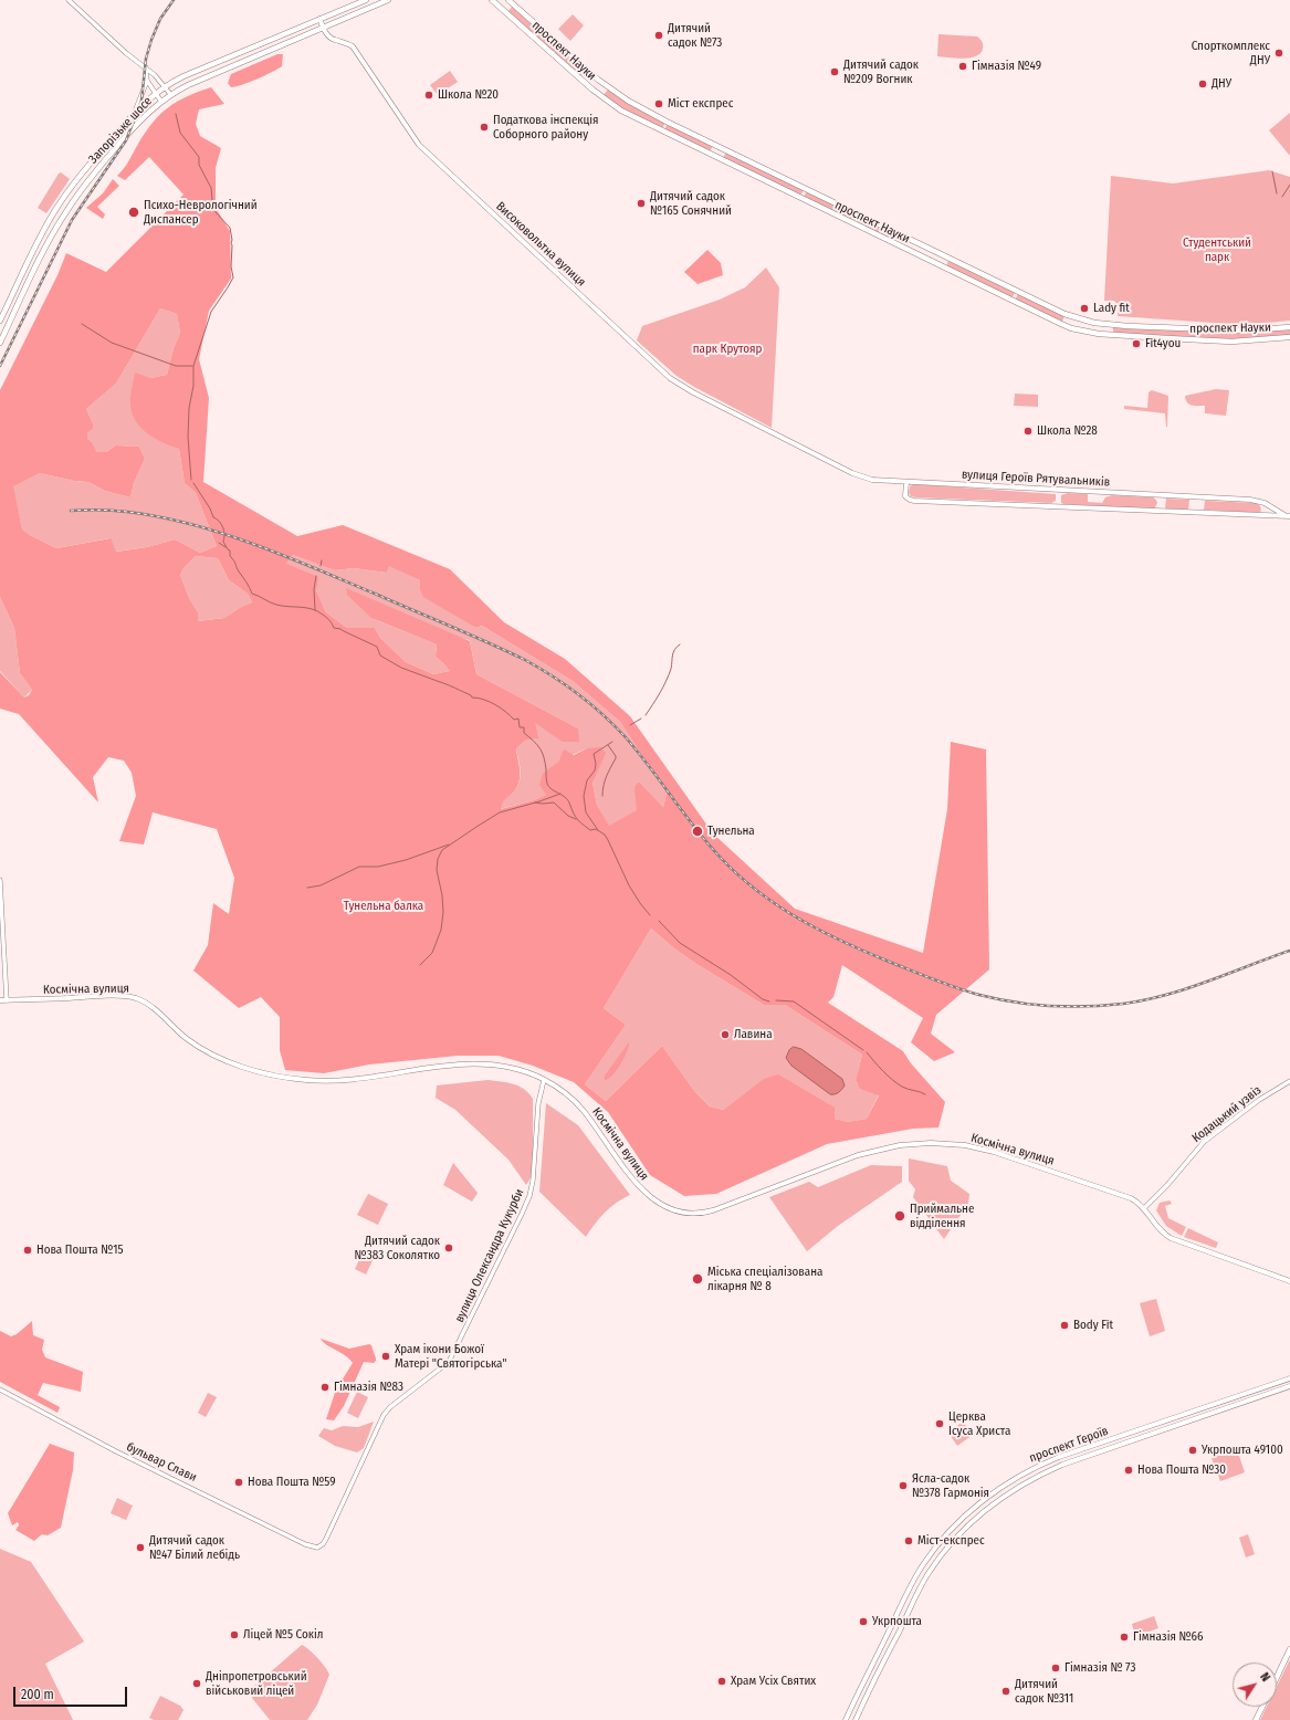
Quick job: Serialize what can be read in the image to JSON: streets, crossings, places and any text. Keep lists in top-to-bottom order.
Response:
{
  "streets": {
    "main road": [
      "проспект Науки",
      "Запорізьке шосе",
      "Високовольтна вулиця",
      "вулиця Героїв Рятувальників",
      "Космічна вулиця",
      "проспект Героїв"
    ],
    "street": ["Кодацький узвіз", "вулиця Олександра Кукурби", "бульвар Слави"]
  },
  "crossings": [
    ["Запорізьке шосе", "Високовольтна вулиця"],
    ["Високовольтна вулиця", "вулиця Героїв Рятувальників"],
    ["Космічна вулиця", "Кодацький узвіз"],
    ["Космічна вулиця", "вулиця Олександра Кукурби"],
    ["вулиця Олександра Кукурби", "бульвар Слави"]
  ],
  "parks": ["Студентський парк", "парк Крутояр", "Тунельна балка"],
  "places": [
    "Дитячий садок №73",
    "Спорткомплекс ДНУ",
    "Гімназія №49",
    "Дитячий садок №209 Вогник",
    "ДНУ",
    "Школа №20",
    "Міст експрес",
    "Податкова інспекція Соборного району",
    "Дитячий садок №165 Сонячний",
    "Психо-Неврологічний Диспансер",
    "Lady fit",
    "Fit4you",
    "Школа №28",
    "Тунельна",
    "Лавина",
    "Приймальне відділення",
    "Дитячий садок №383 Соколятко",
    "Нова Пошта №15",
    "Міська спеціалізована лікарня № 8",
    "Body Fit",
    "Храм ікони Божої Матері \"Святогірська\"",
    "Гімназія №83",
    "Церква Ісуса Христа",
    "Укрпошта 49100",
    "Нова Пошта №30",
    "Нова Пошта №59",
    "Ясла-садок №378 Гармонія",
    "Міст-експрес",
    "Дитячий садок №47 Білий лебідь",
    "Укрпошта",
    "Ліцей №5 Сокіл",
    "Гімназія №66",
    "Гімназія № 73",
    "Храм Усіх Святих",
    "Дніпропетровський військовий ліцей",
    "Дитячий садок №311"
  ],
  "scale_bar": "200 m",
  "north": "top right"
}
